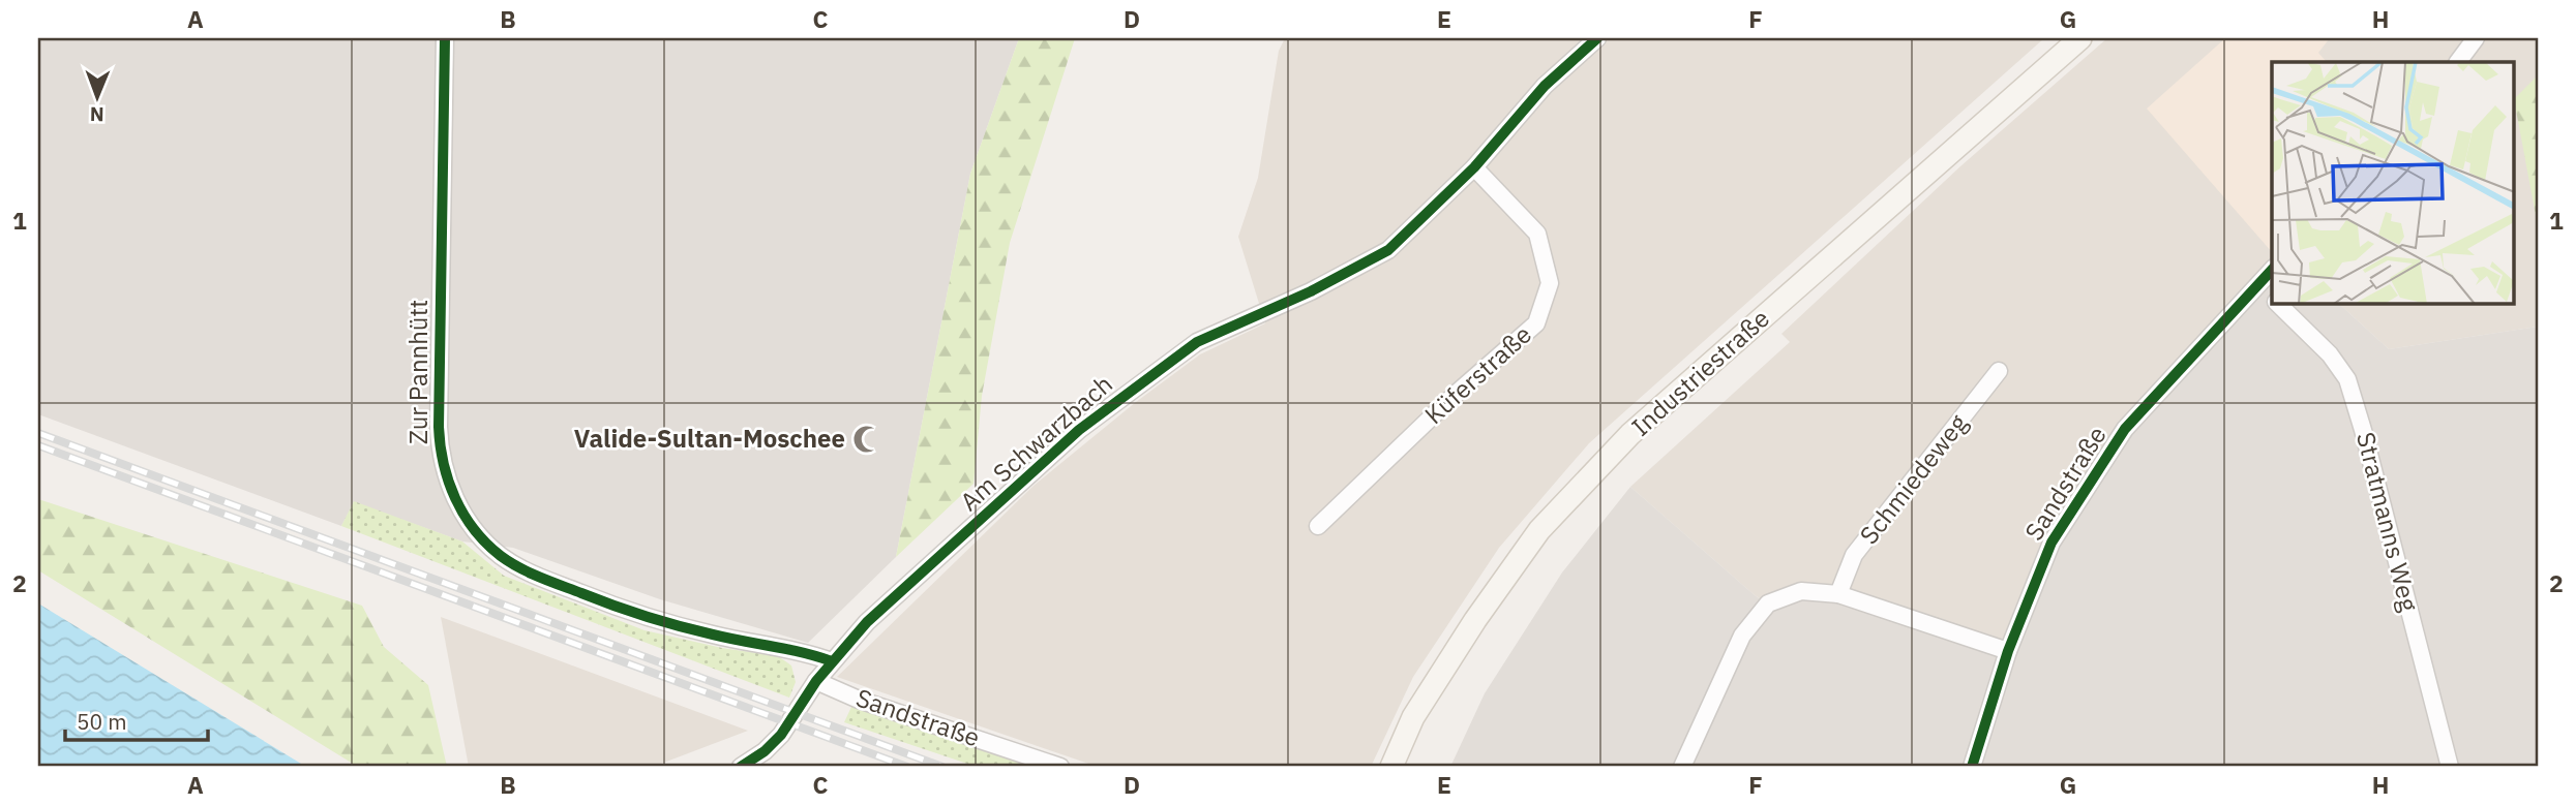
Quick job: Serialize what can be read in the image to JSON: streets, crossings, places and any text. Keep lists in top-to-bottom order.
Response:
{
  "streets": {
    "main road": ["Industriestraße"],
    "street": [
      "Zur Pannhütt",
      "Küferstraße",
      "Am Schwarzbach",
      "Schmiedeweg",
      "Sandstraße",
      "Stratmanns Weg"
    ]
  },
  "crossings": [
    ["Zur Pannhütt", "Am Schwarzbach"],
    ["Küferstraße", "Am Schwarzbach"],
    ["Am Schwarzbach", "Sandstraße"],
    ["Sandstraße", "Stratmanns Weg"]
  ],
  "places": {
    "mosque": ["Valide-Sultan-Moschee"]
  },
  "scale_bar": "50 m",
  "north": "bottom",
  "grid": {
    "columns": [
      "A",
      "B",
      "C",
      "D",
      "E",
      "F",
      "G",
      "H"
    ],
    "rows": ["1", "2"]
  }
}
